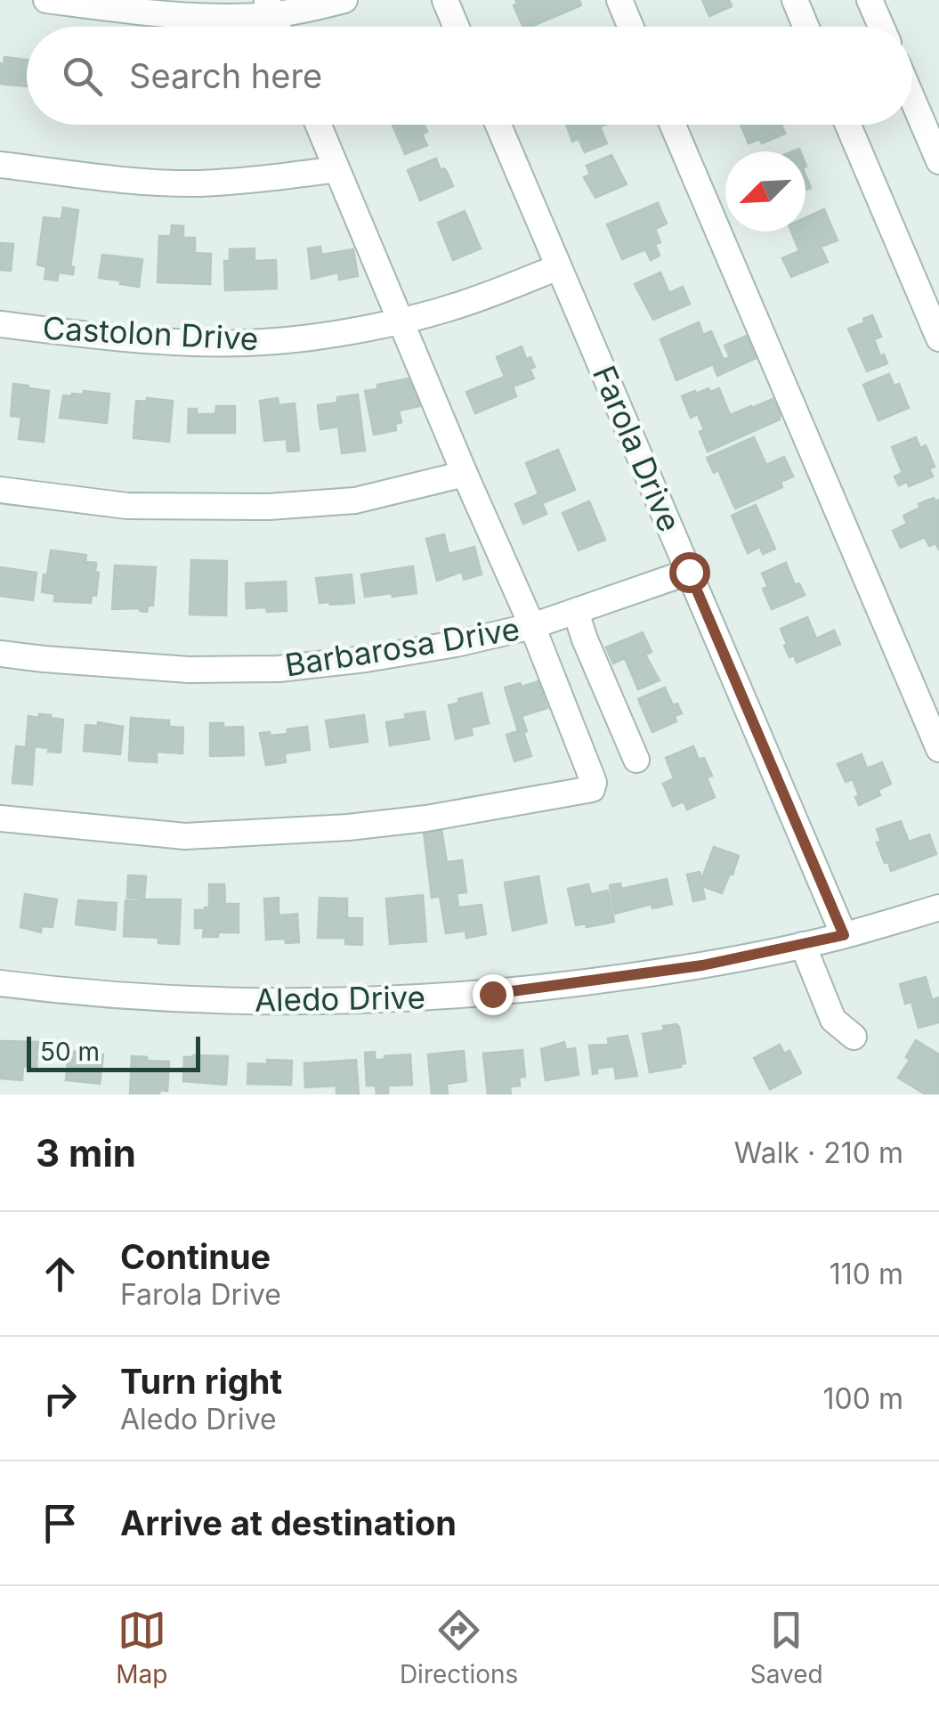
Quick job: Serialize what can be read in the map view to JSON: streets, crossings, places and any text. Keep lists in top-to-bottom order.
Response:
{
  "streets": {
    "street": [
      "Castolon Drive",
      "Farola Drive",
      "Barbarosa Drive",
      "Aledo Drive"
    ]
  },
  "crossings": [
    ["Castolon Drive", "Farola Drive"],
    ["Farola Drive", "Barbarosa Drive"],
    ["Farola Drive", "Aledo Drive"]
  ],
  "scale_bar": "50 m",
  "north": "bottom left",
  "page": {
    "search": "Search here",
    "scale": "50 m",
    "heading": ["3 min", "Walk · 210 m"],
    "list": [
      ["Continue", "Farola Drive", "110 m"],
      ["Turn right", "Aledo Drive", "100 m"],
      "Arrive at destination"
    ],
    "nav": ["Map", "Directions", "Saved"]
  }
}
